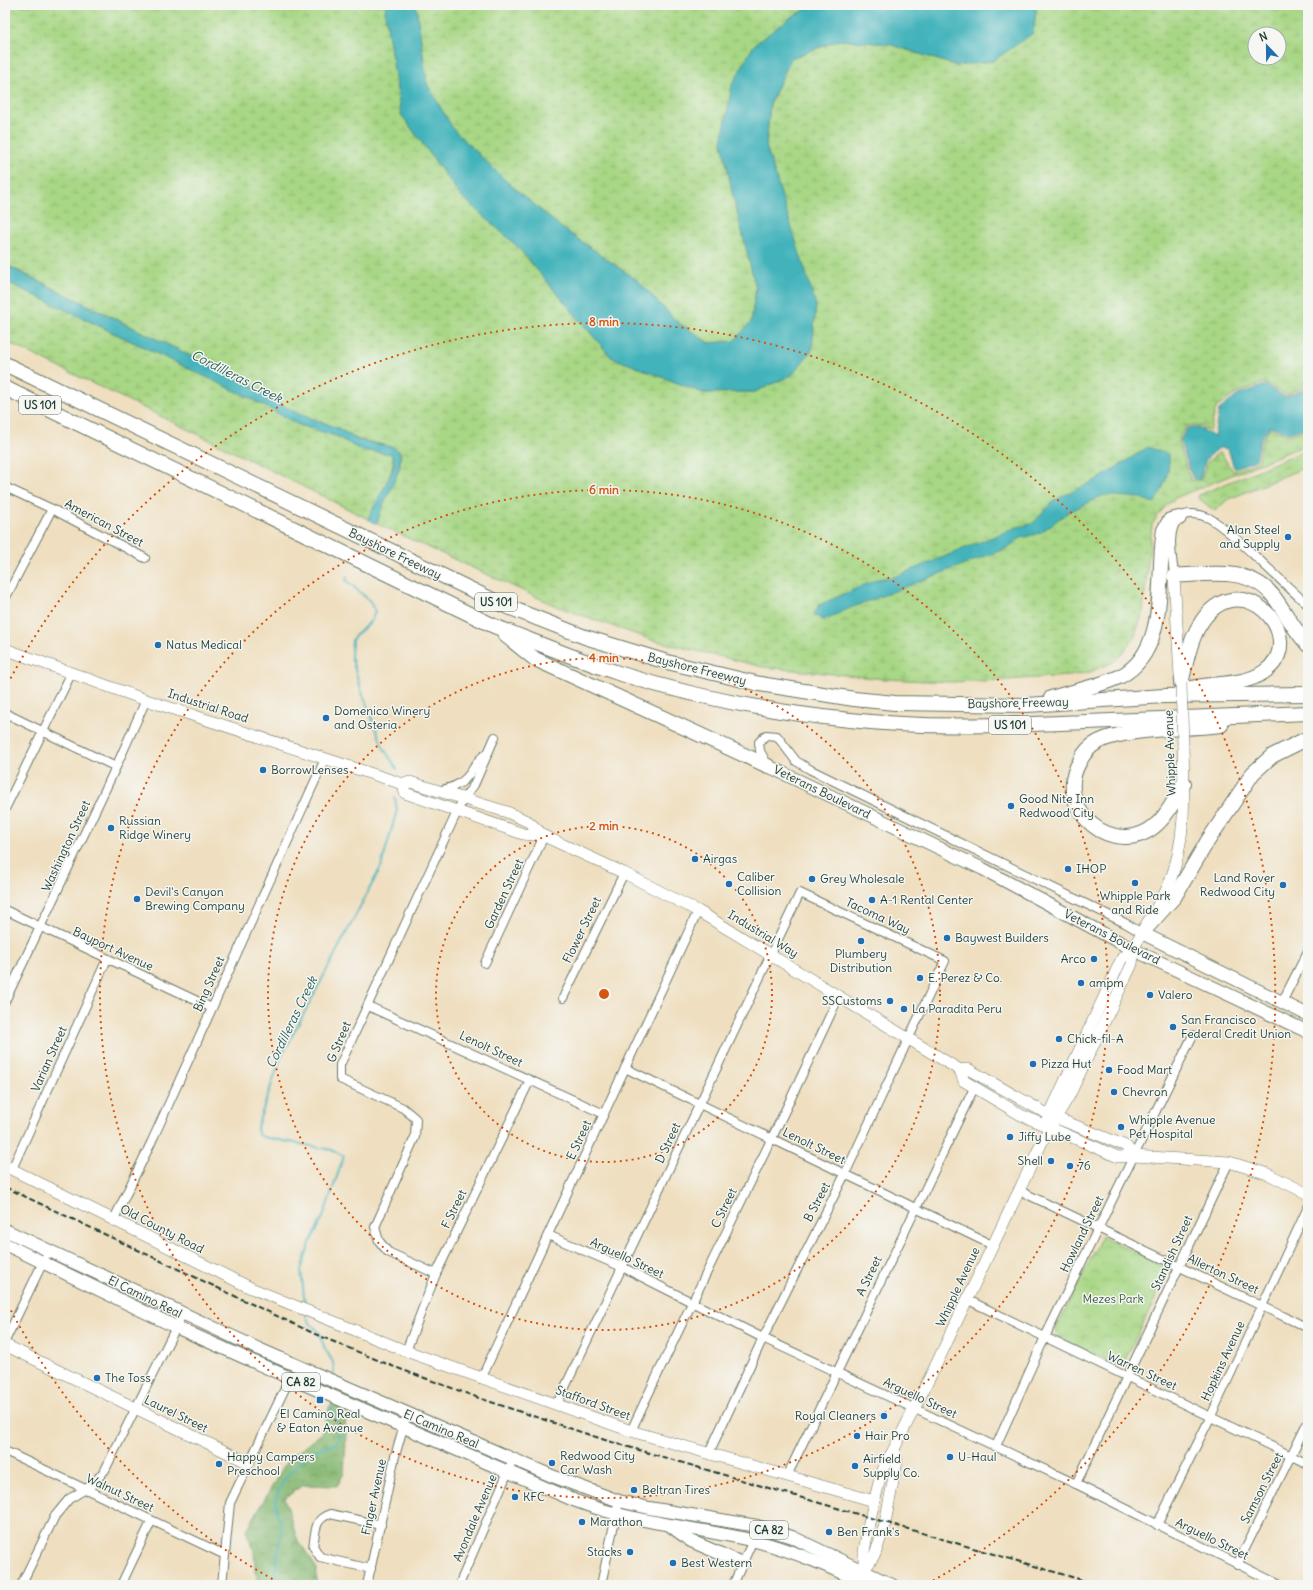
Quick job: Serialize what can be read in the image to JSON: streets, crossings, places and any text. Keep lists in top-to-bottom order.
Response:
{
  "streets": {
    "highway": ["US 101", "Bayshore Freeway"],
    "main road": [
      "Industrial Road",
      "Whipple Avenue",
      "Veterans Boulevard",
      "Industrial Way",
      "Old County Road",
      "El Camino Real",
      "CA 82",
      "Stafford Street",
      "Laurel Street"
    ],
    "street": [
      "American Street",
      "Washington Street",
      "Garden Street",
      "Tacoma Way",
      "Flower Street",
      "Bayport Avenue",
      "Bing Street",
      "G Street",
      "Lenolt Street",
      "Varian Street",
      "E Street",
      "D Street",
      "B Street",
      "C Street",
      "F Street",
      "Howland Street",
      "Standish Street",
      "Arguello Street",
      "Allerton Street",
      "A Street",
      "Hopkins Avenue",
      "Warren Street",
      "Samson Street",
      "Walnut Street",
      "Finger Avenue",
      "Avondale Avenue"
    ]
  },
  "crossings": [
    ["Industrial Road", "Washington Street"],
    ["Industrial Road", "Industrial Way"],
    ["Industrial Road", "Bing Street"],
    ["Industrial Road", "G Street"],
    ["Whipple Avenue", "Veterans Boulevard"],
    ["Whipple Avenue", "Industrial Way"],
    ["Whipple Avenue", "Lenolt Street"],
    ["Whipple Avenue", "Arguello Street"],
    ["Whipple Avenue", "Allerton Street"],
    ["Whipple Avenue", "El Camino Real"],
    ["Whipple Avenue", "Warren Street"],
    ["Whipple Avenue", "Stafford Street"],
    ["Washington Street", "Bayport Avenue"],
    ["Garden Street", "Industrial Way"],
    ["Tacoma Way", "D Street"],
    ["Tacoma Way", "B Street"],
    ["Flower Street", "Industrial Way"],
    ["Industrial Way", "G Street"],
    ["Industrial Way", "E Street"],
    ["Industrial Way", "D Street"],
    ["Industrial Way", "B Street"],
    ["Industrial Way", "C Street"],
    ["Industrial Way", "Howland Street"],
    ["Industrial Way", "Standish Street"],
    ["Industrial Way", "A Street"],
    ["Bayport Avenue", "Bing Street"],
    ["Bayport Avenue", "Varian Street"],
    ["Bing Street", "Old County Road"],
    ["G Street", "Lenolt Street"],
    ["G Street", "F Street"],
    ["Lenolt Street", "E Street"],
    ["Lenolt Street", "D Street"],
    ["Lenolt Street", "B Street"],
    ["Lenolt Street", "C Street"],
    ["Lenolt Street", "F Street"],
    ["Lenolt Street", "A Street"],
    ["Varian Street", "Old County Road"],
    ["E Street", "Arguello Street"],
    ["E Street", "Stafford Street"],
    ["D Street", "Arguello Street"],
    ["D Street", "Stafford Street"],
    ["B Street", "Arguello Street"],
    ["B Street", "Stafford Street"],
    ["C Street", "Arguello Street"],
    ["C Street", "Stafford Street"],
    ["F Street", "Stafford Street"],
    ["Old County Road", "Stafford Street"],
    ["Howland Street", "Arguello Street"],
    ["Howland Street", "Allerton Street"],
    ["Howland Street", "Warren Street"],
    ["Standish Street", "Arguello Street"],
    ["Standish Street", "Allerton Street"],
    ["Standish Street", "Warren Street"],
    ["Arguello Street", "A Street"],
    ["Arguello Street", "Hopkins Avenue"],
    ["Arguello Street", "Samson Street"],
    ["Allerton Street", "Hopkins Avenue"],
    ["A Street", "Stafford Street"],
    ["El Camino Real", "Finger Avenue"],
    ["El Camino Real", "Avondale Avenue"],
    ["Hopkins Avenue", "Warren Street"],
    ["Warren Street", "Samson Street"]
  ],
  "water": ["Cordilleras Creek"],
  "parks": ["Mezes Park"],
  "places": {
    "other": [
      "Alan Steel and Supply",
      "Natus Medical",
      "Domenico Winery and Osteria",
      "BorrowLenses",
      "Good Nite Inn Redwood City",
      "Russian Ridge Winery",
      "Airgas",
      "IHOP",
      "Grey Wholesale",
      "Whipple Park and Ride",
      "Caliber Collision",
      "Land Rover Redwood City",
      "Devil's Canyon Brewing Company",
      "A-1 Rental Center",
      "Baywest Builders",
      "Plumbery Distribution",
      "Arco",
      "E. Perez & Co.",
      "ampm",
      "Valero",
      "SSCustoms",
      "La Paradita Peru",
      "San Francisco Federal Credit Union",
      "Chick-fil-A",
      "Pizza Hut",
      "Food Mart",
      "Chevron",
      "Whipple Avenue Pet Hospital",
      "Jiffy Lube",
      "Shell",
      "76",
      "The Toss",
      "Royal Cleaners",
      "Hair Pro",
      "U-Haul",
      "Redwood City Car Wash",
      "Happy Campers Preschool",
      "Airfield Supply Co.",
      "Beltran Tires",
      "KFC",
      "Marathon",
      "Ben Frank's",
      "Stacks",
      "Best Western"
    ],
    "transit": ["El Camino Real & Eaton Avenue"]
  },
  "north": "top",
  "rings": [
    "8 min",
    "6 min",
    "4 min",
    "2 min"
  ]
}
